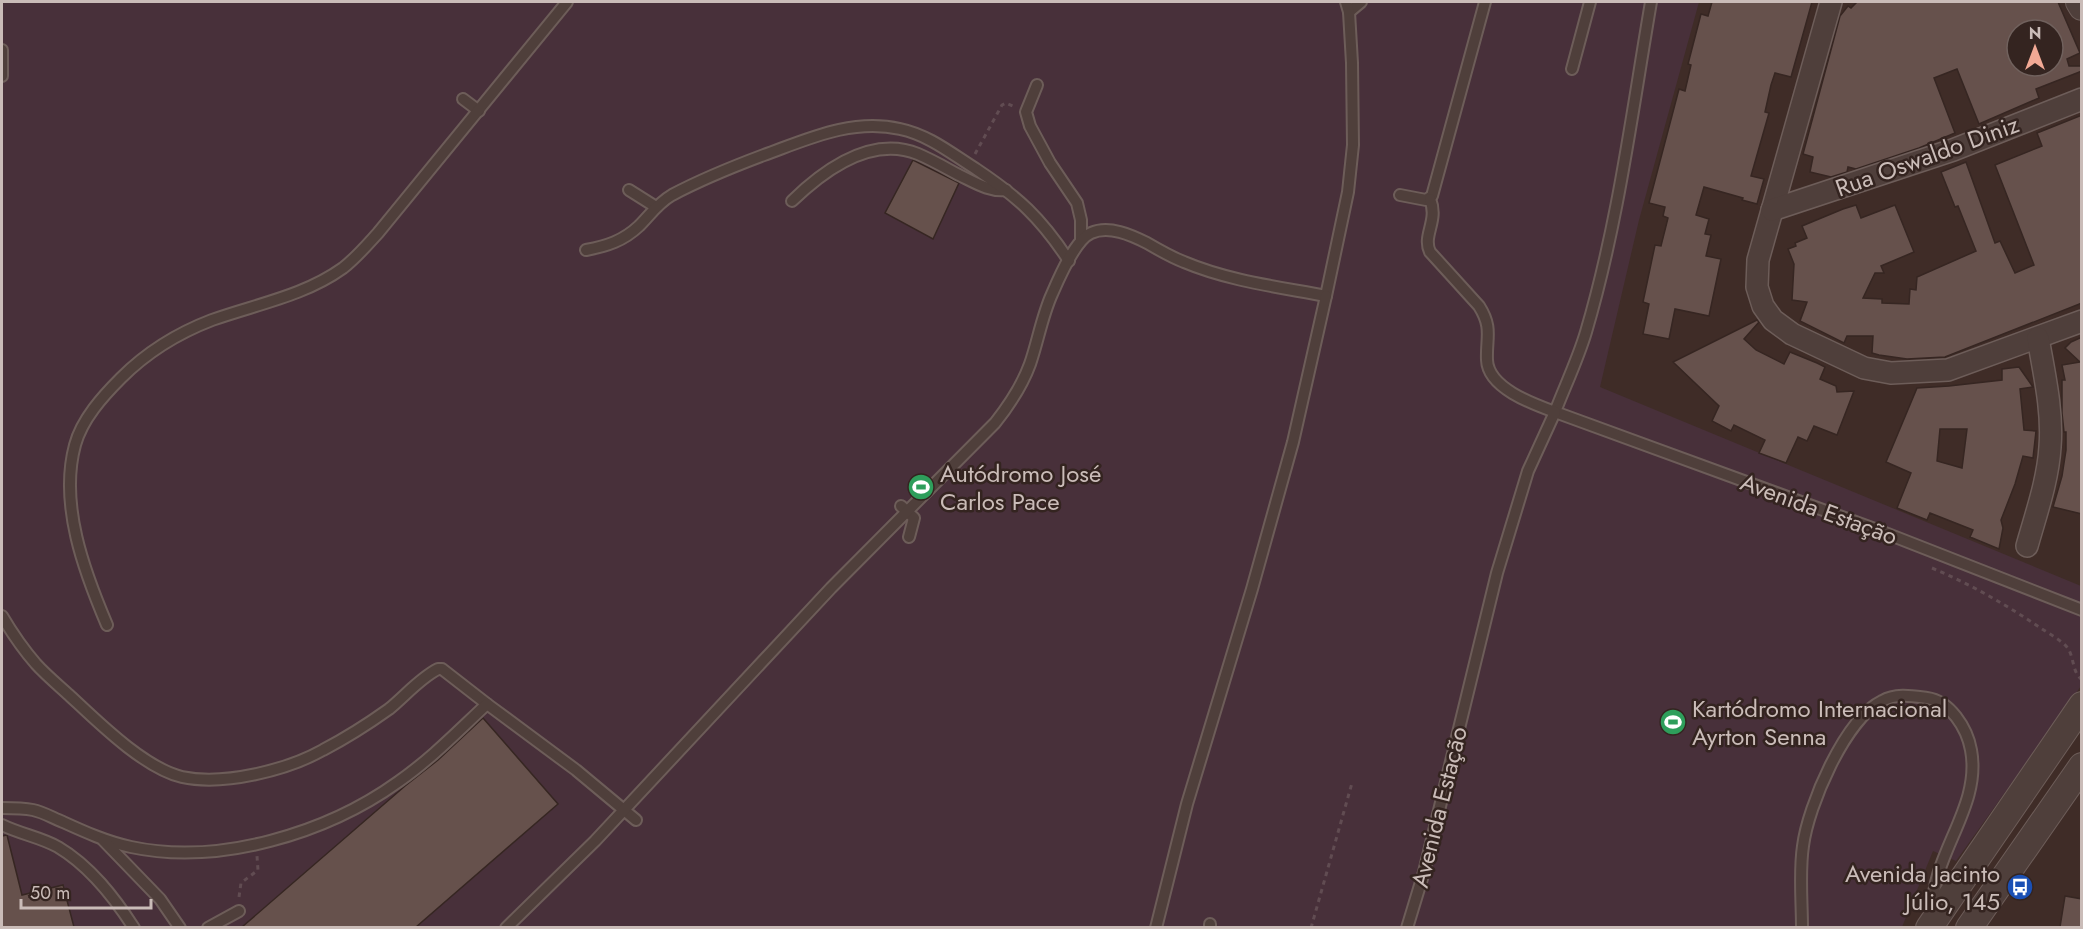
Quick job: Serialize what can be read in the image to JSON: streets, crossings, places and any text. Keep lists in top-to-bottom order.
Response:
{
  "streets": {
    "street": ["Rua Oswaldo Diniz"],
    "lane": ["Avenida Estação"]
  },
  "places": {
    "sports": ["Autódromo José Carlos Pace", "Kartódromo Internacional Ayrton Senna"],
    "bus stop": ["Avenida Jacinto Júlio, 145"]
  },
  "scale_bar": "50 m",
  "north": "top"
}
